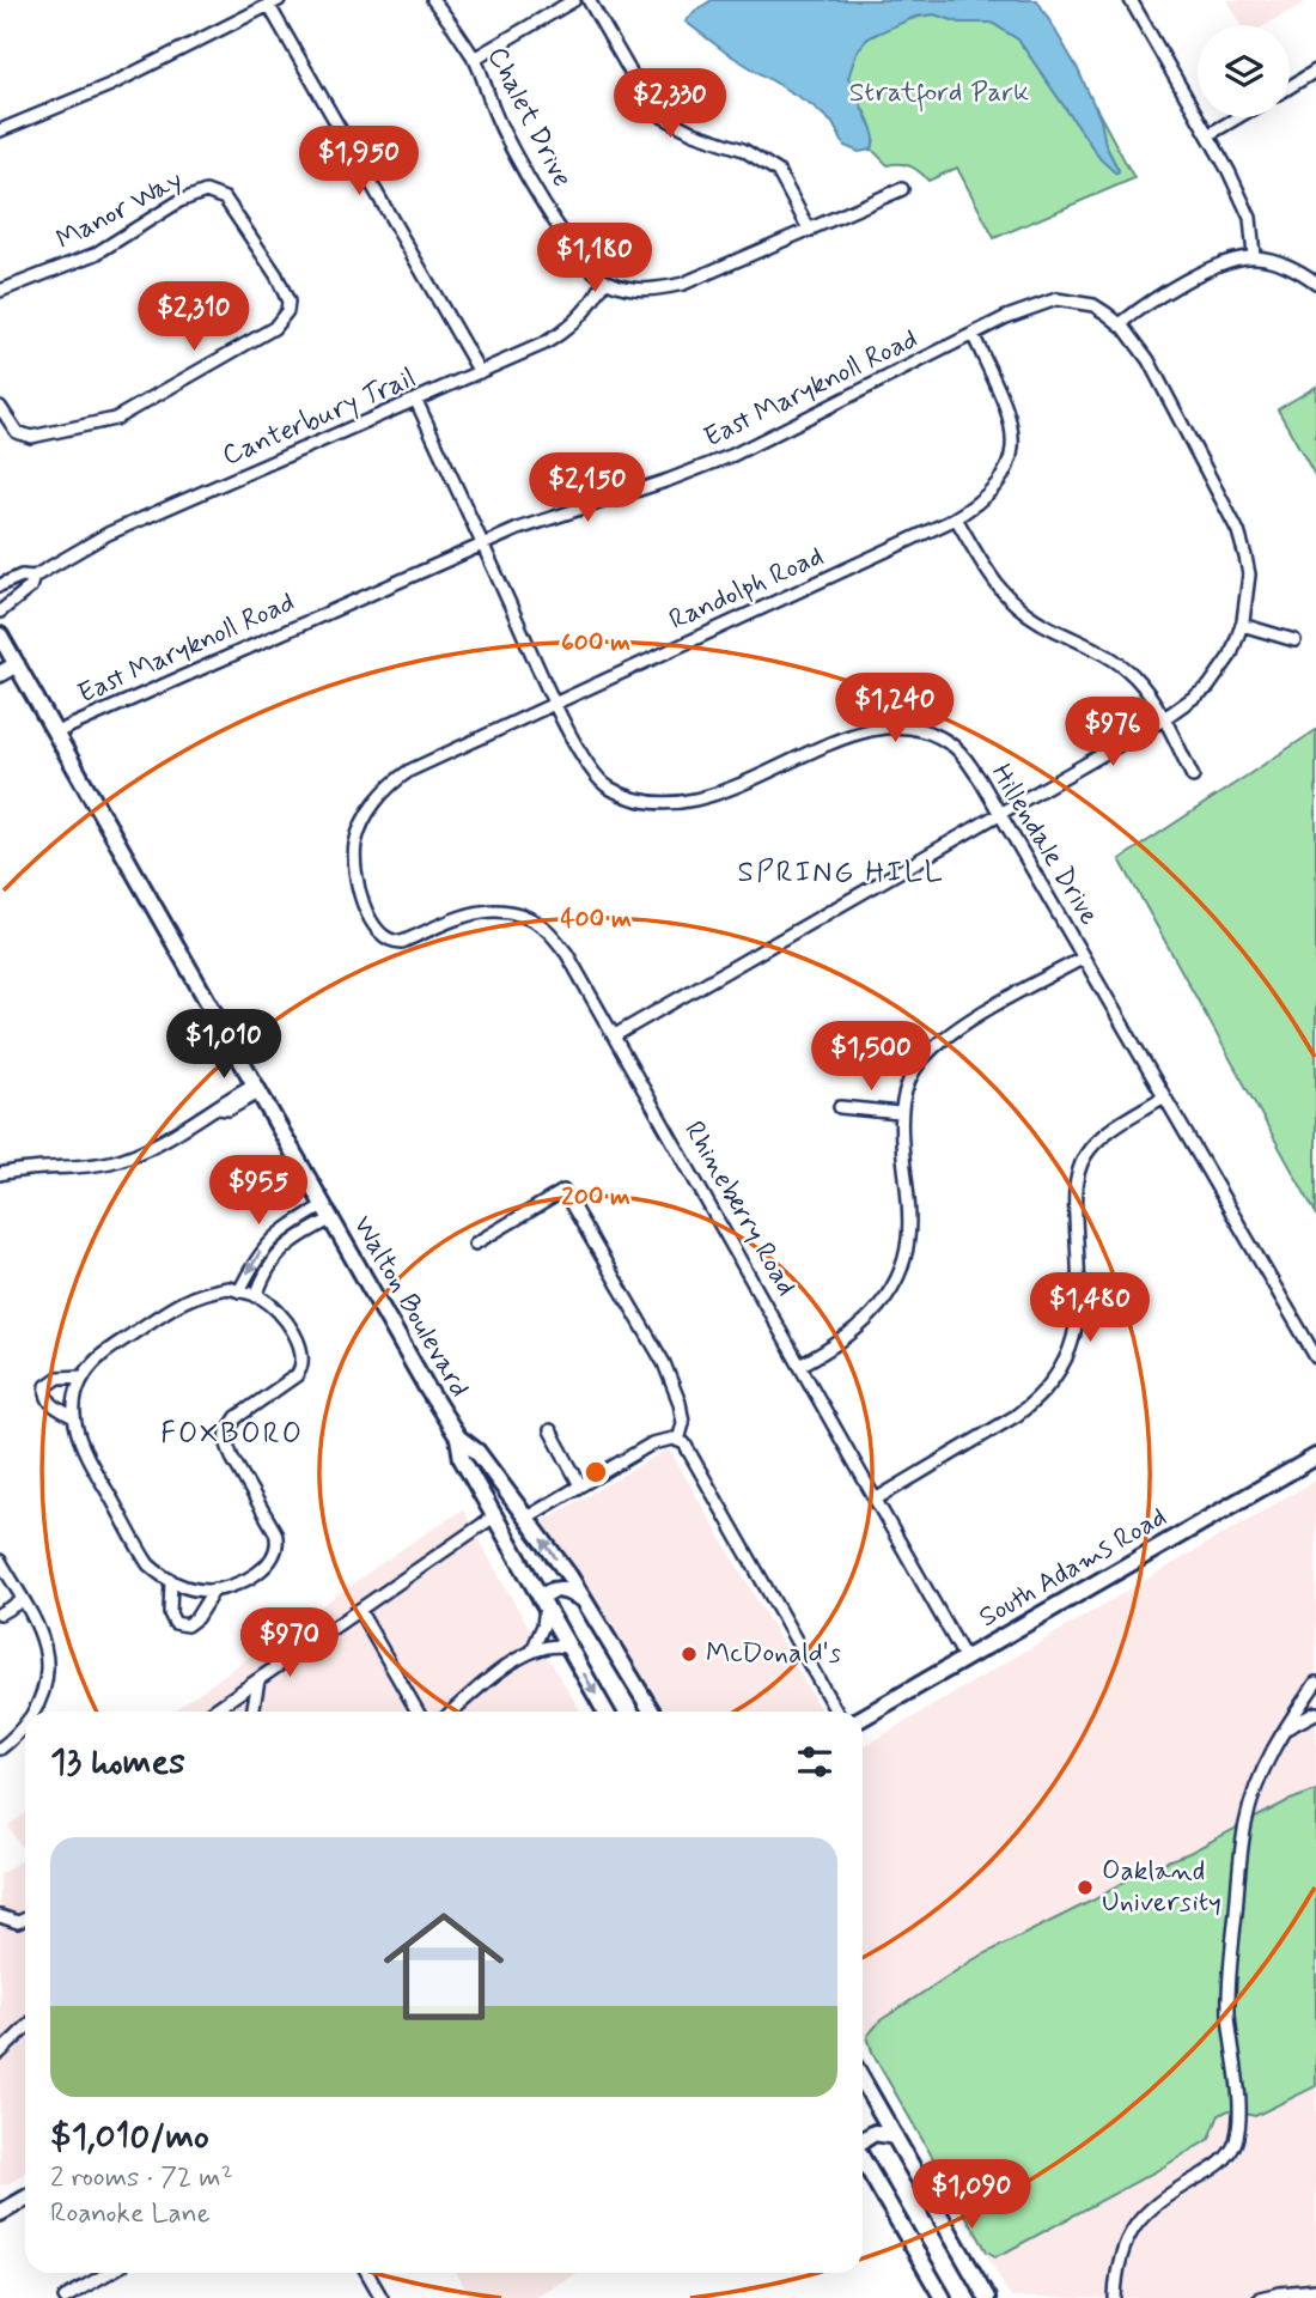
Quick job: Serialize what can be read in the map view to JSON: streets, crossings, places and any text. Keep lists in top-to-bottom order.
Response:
{
  "streets": {
    "main road": ["Walton Boulevard", "South Adams Road"],
    "street": [
      "Chalet Drive",
      "Manor Way",
      "East Maryknoll Road",
      "Canterbury Trail",
      "Randolph Road",
      "Hillendale Drive",
      "Rhineberry Road"
    ]
  },
  "crossings": [
    ["Chalet Drive", "Canterbury Trail"],
    ["East Maryknoll Road", "Randolph Road"],
    ["East Maryknoll Road", "Hillendale Drive"],
    ["East Maryknoll Road", "Walton Boulevard"],
    ["Canterbury Trail", "Hillendale Drive"],
    ["Randolph Road", "Hillendale Drive"],
    ["Randolph Road", "Rhineberry Road"],
    ["Rhineberry Road", "South Adams Road"]
  ],
  "districts": ["SPRING HILL", "FOXBORO"],
  "parks": ["Stratford Park"],
  "places": ["McDonald's", "Oakland University"],
  "page": {
    "price": [
      "$2,330",
      "$1,950",
      "$1,180",
      "$2,310",
      "$2,150",
      "$1,240",
      "$976",
      "$1,010",
      "$1,500",
      "$955",
      "$1,480",
      "$970",
      "$1,090"
    ],
    "heading": "13 homes",
    "list": [
      {
        "name": "$1,010/mo",
        "note": "2 rooms · 72 m² · Roanoke Lane"
      }
    ]
  },
  "rings": ["600 m", "400 m", "200 m"]
}
